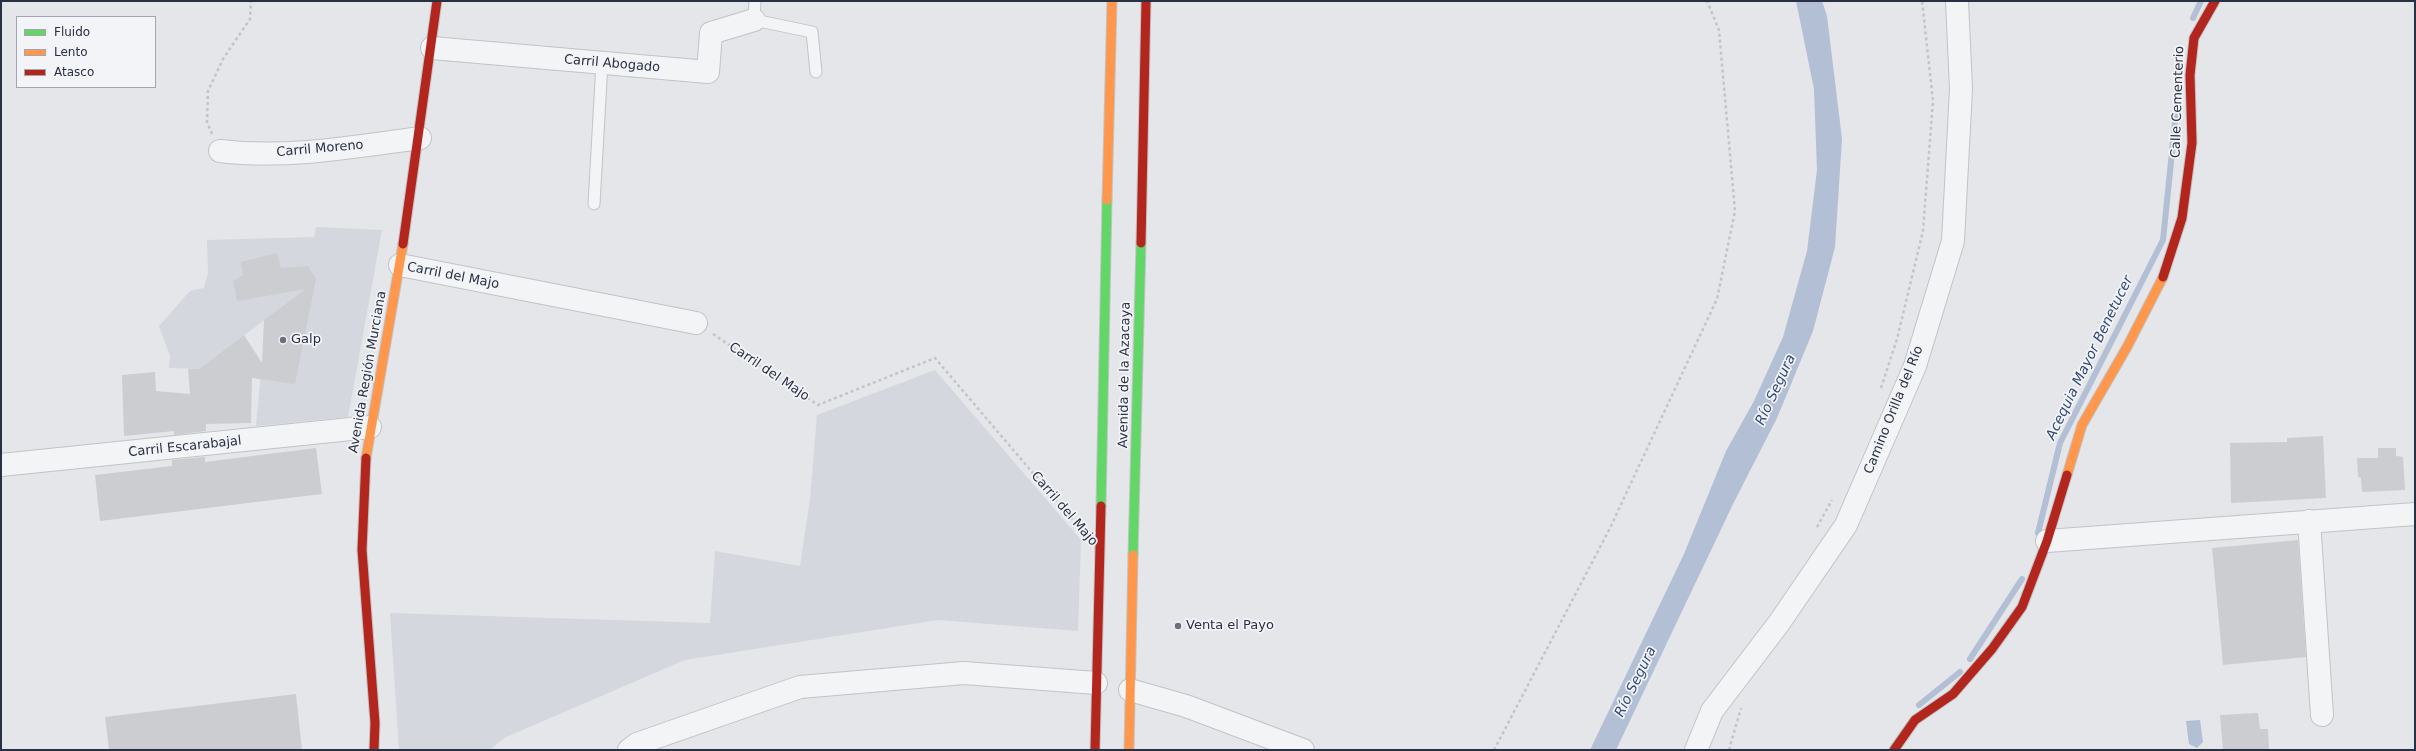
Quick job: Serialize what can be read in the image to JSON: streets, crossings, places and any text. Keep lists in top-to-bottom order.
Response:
{
  "streets": {
    "main road": ["Calle Cementerio", "Avenida Región Murciana", "Avenida de la Azacaya"],
    "street": [
      "Carril Abogado",
      "Carril Moreno",
      "Carril del Majo",
      "Camino Orilla del Río",
      "Carril Escarabajal"
    ]
  },
  "crossings": [
    ["Carril Abogado", "Avenida Región Murciana"],
    ["Carril Moreno", "Avenida Región Murciana"],
    ["Carril del Majo", "Avenida Región Murciana"],
    ["Carril del Majo", "Avenida de la Azacaya"],
    ["Avenida Región Murciana", "Carril Escarabajal"]
  ],
  "water": ["Acequia Mayor Benetucer", "Río Segura"],
  "places": ["Galp", "Venta el Payo"],
  "legend": ["Fluido", "Lento", "Atasco"]
}
